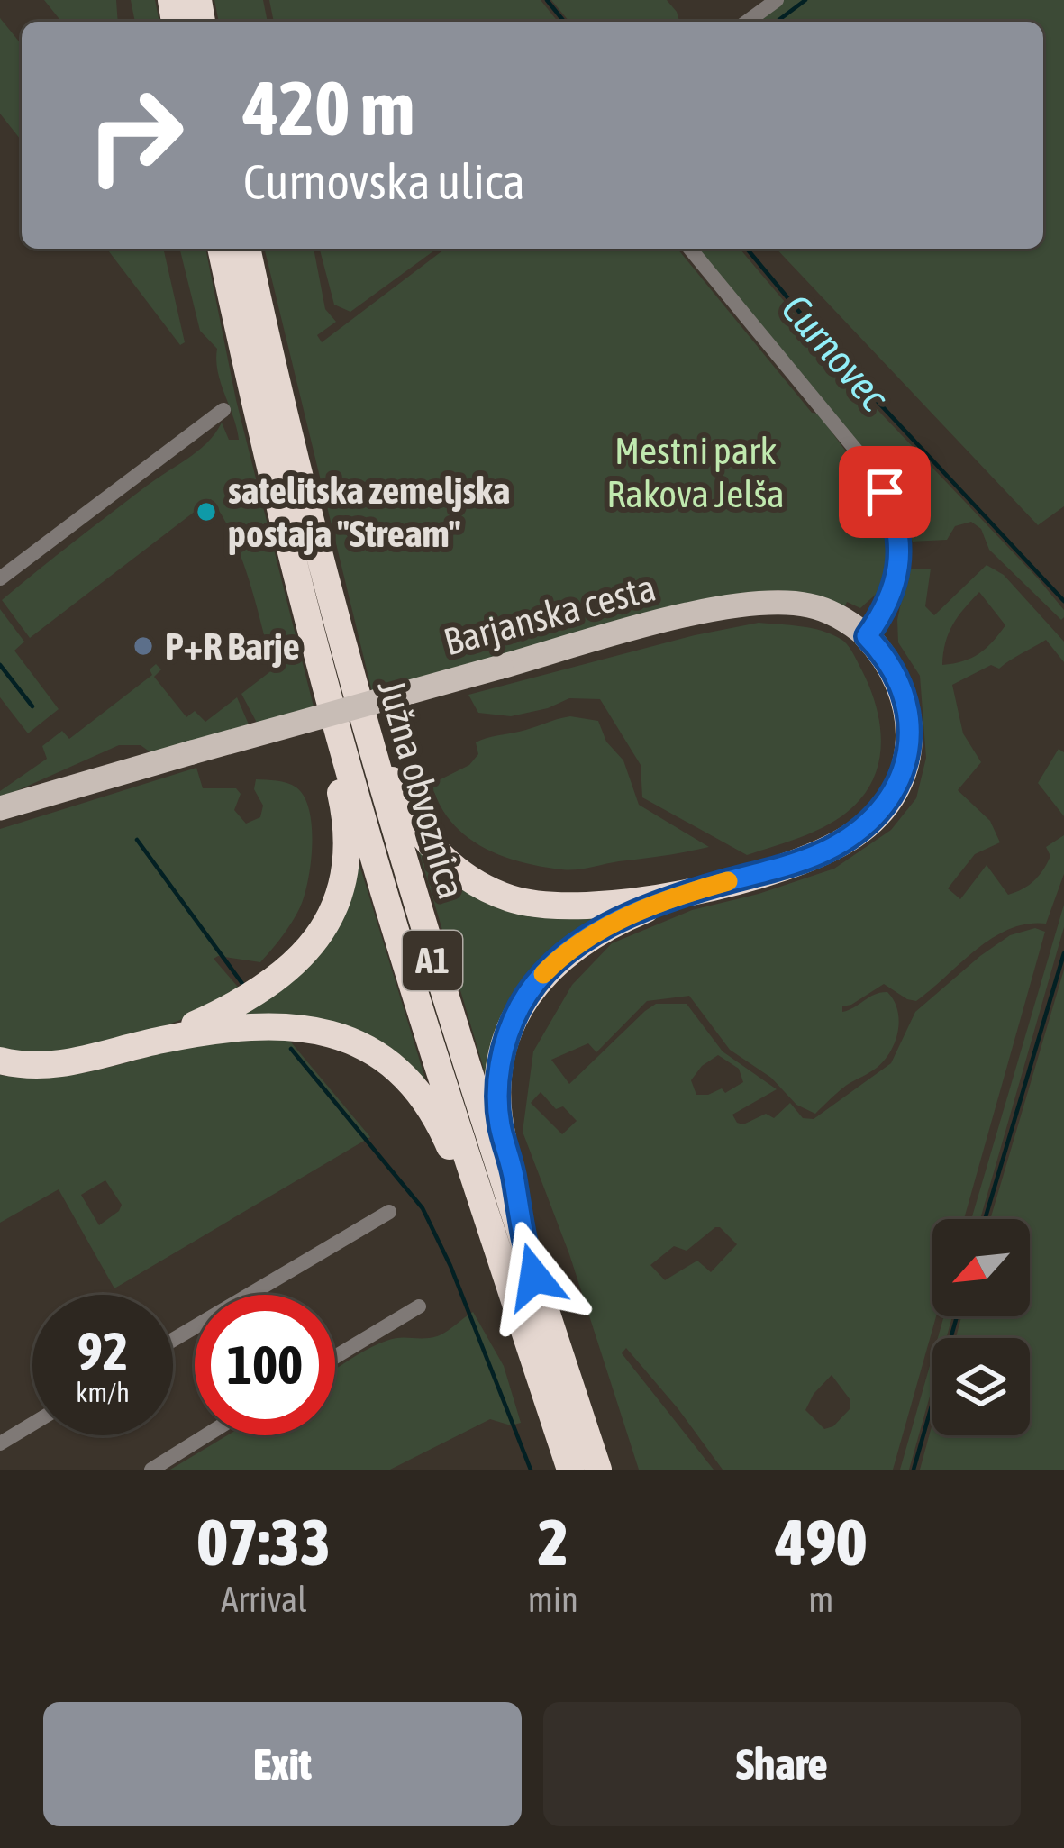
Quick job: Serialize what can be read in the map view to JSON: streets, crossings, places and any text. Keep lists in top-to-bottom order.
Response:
{
  "streets": {
    "highway": ["Južna obvoznica", "A1"],
    "main road": ["Barjanska cesta"]
  },
  "water": ["Curnovec"],
  "parks": ["Mestni park Rakova Jelša"],
  "places": ["satelitska zemeljska postaja \"Stream\"", "P+R Barje"],
  "north": "bottom left",
  "page": {
    "turn": ["420 m", "Curnovska ulica"],
    "speed": "92 km/h",
    "limit": "100",
    "eta": [
      "07:33",
      "Arrival",
      "2",
      "min",
      "490",
      "m"
    ],
    "buttons": ["Exit", "Share"]
  }
}
